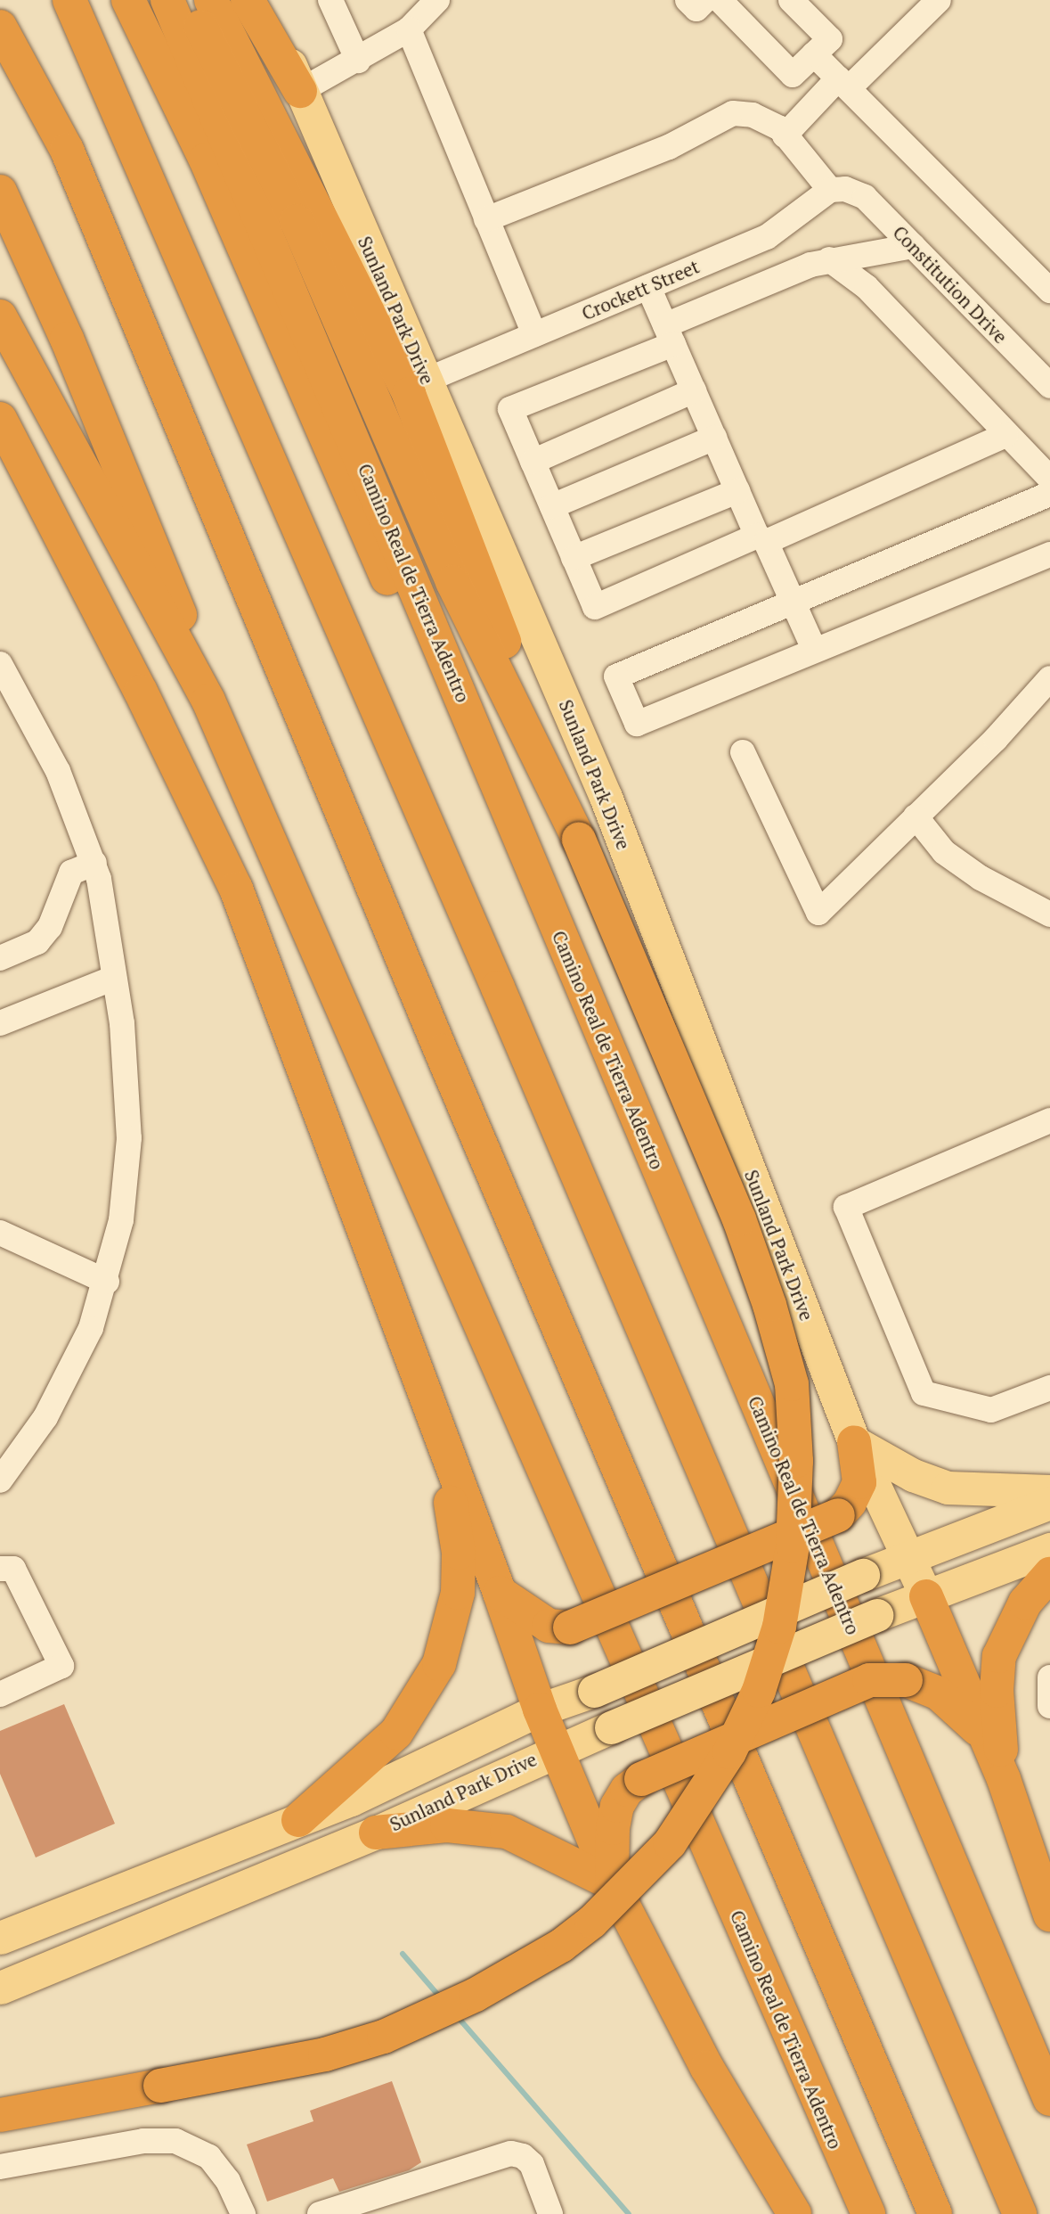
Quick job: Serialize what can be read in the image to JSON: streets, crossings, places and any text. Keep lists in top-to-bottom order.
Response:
{
  "streets": {
    "highway": ["Camino Real de Tierra Adentro"],
    "main road": ["Sunland Park Drive"],
    "street": ["Constitution Drive", "Crockett Street"]
  },
  "crossings": [
    ["Constitution Drive", "Crockett Street"],
    ["Crockett Street", "Sunland Park Drive"]
  ]
}
